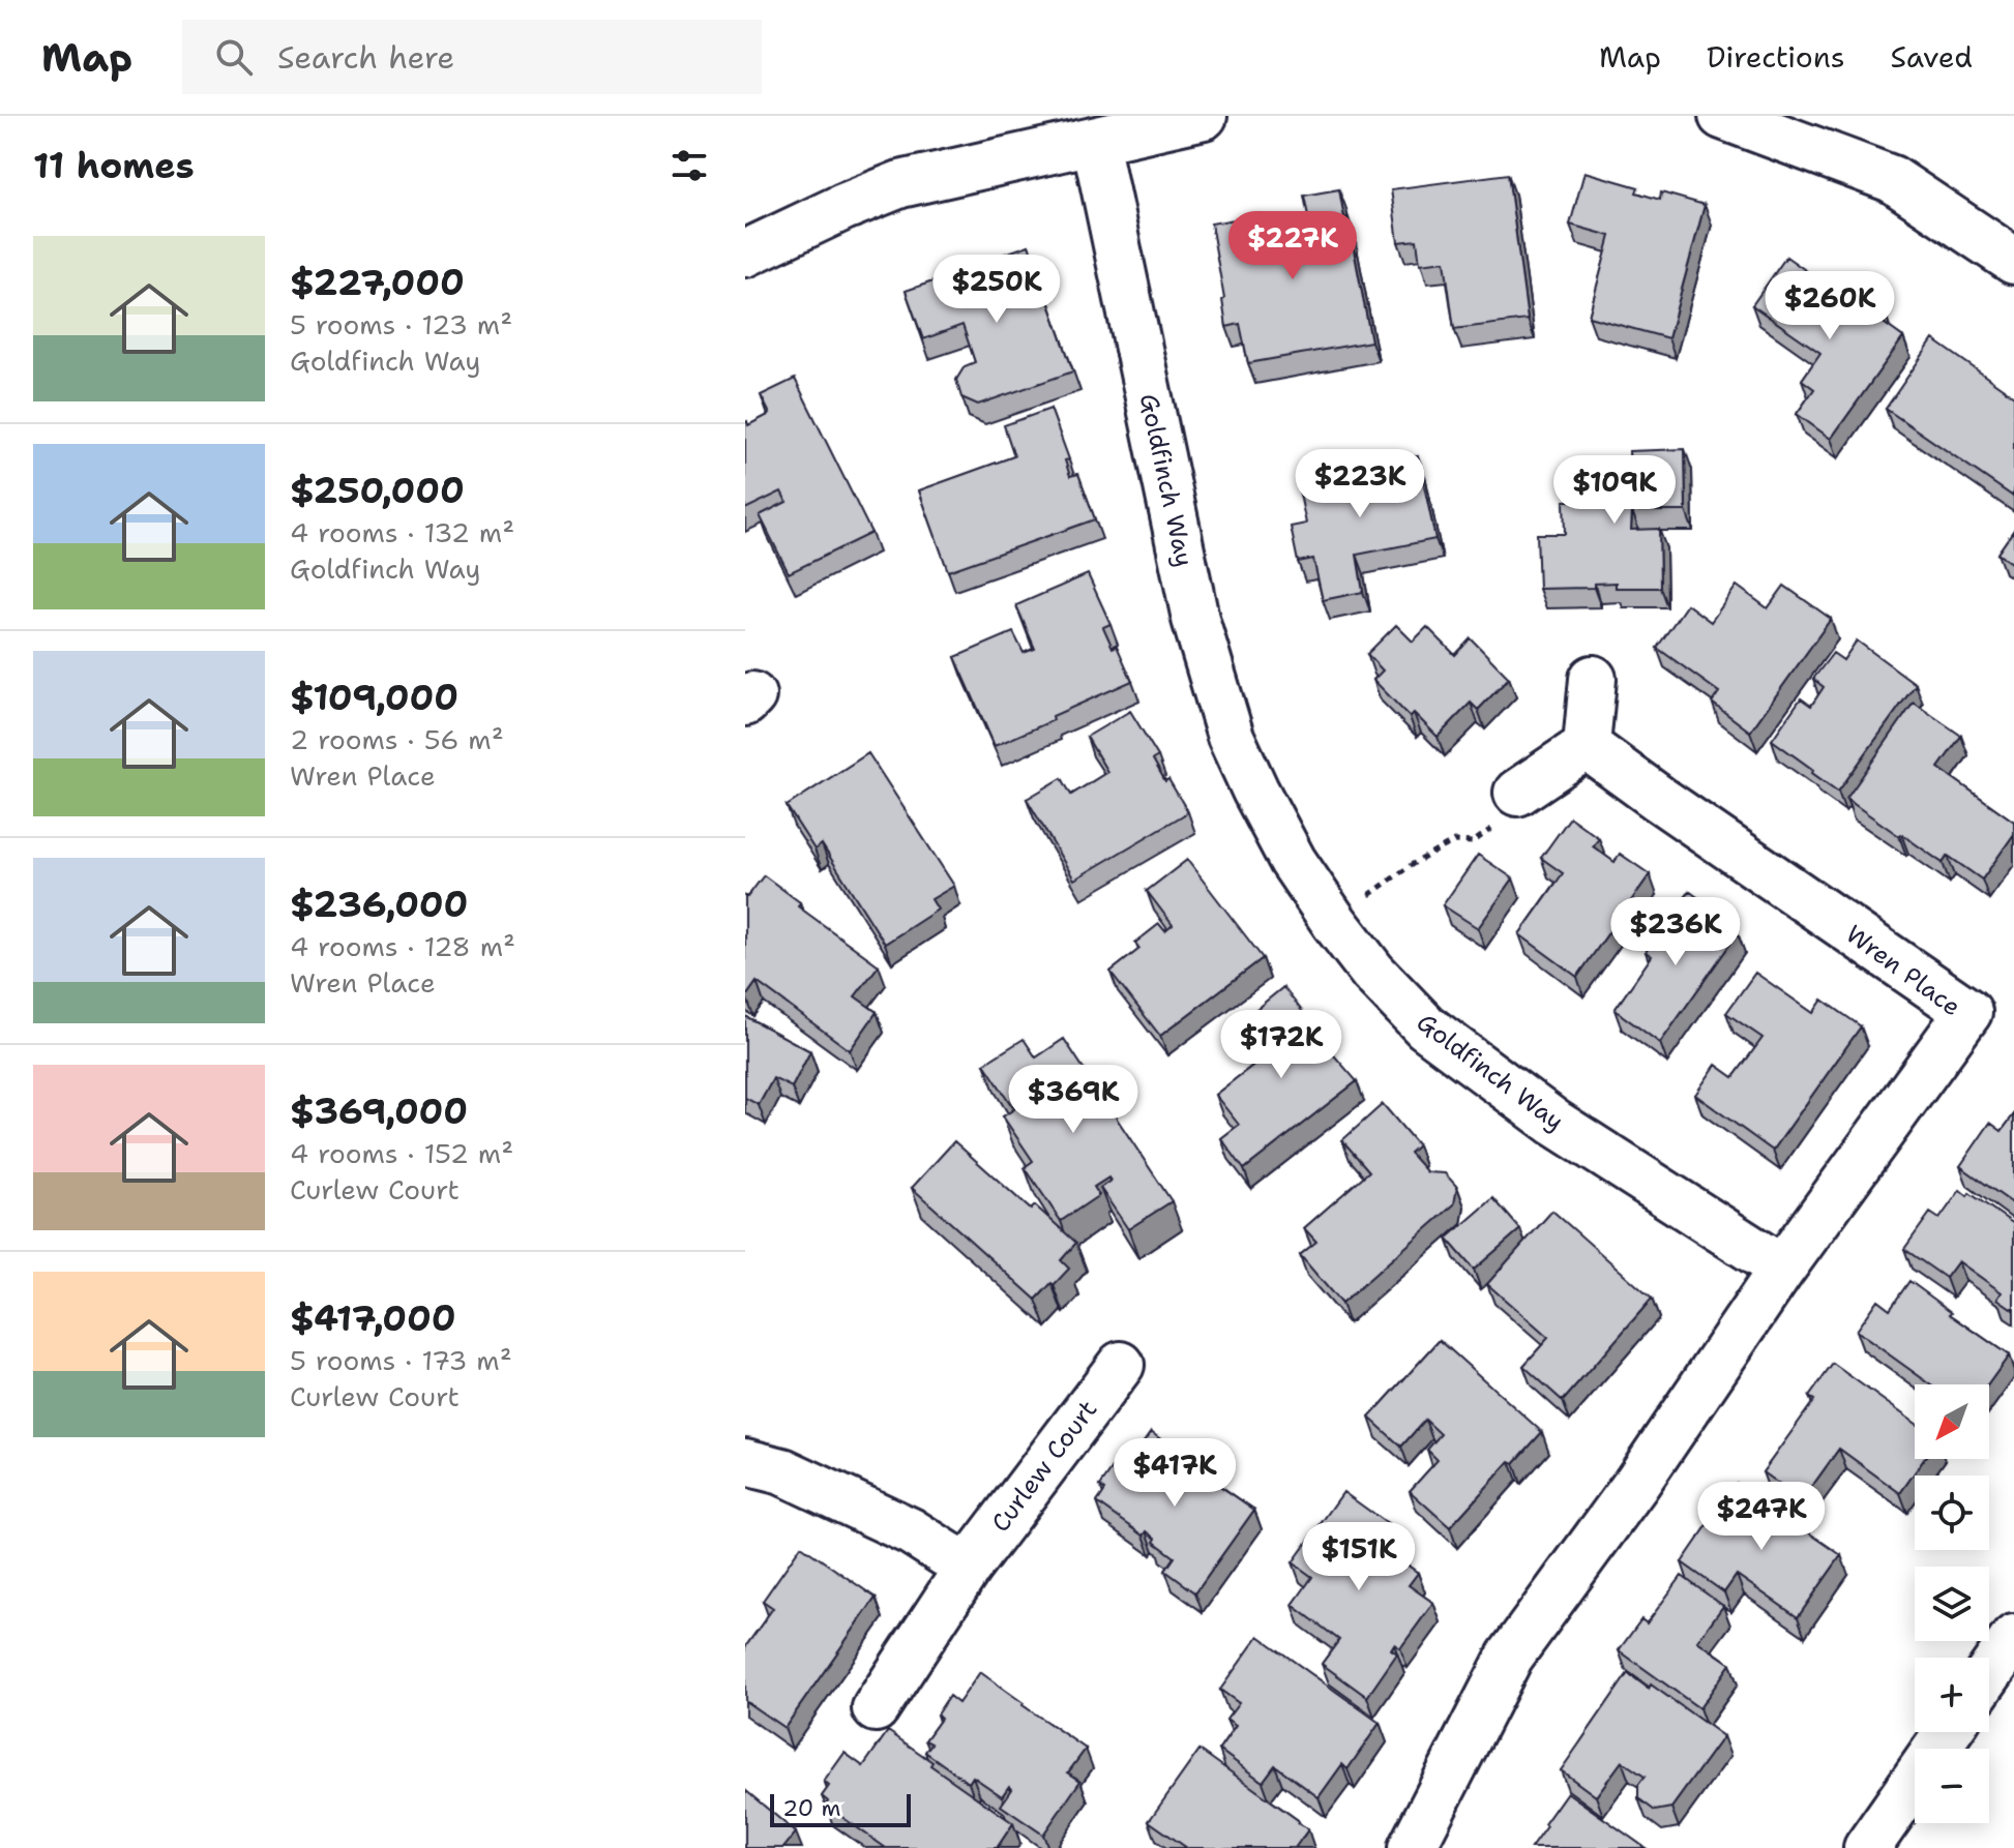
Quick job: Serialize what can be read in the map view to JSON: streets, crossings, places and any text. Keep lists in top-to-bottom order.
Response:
{
  "streets": {
    "street": ["Goldfinch Way", "Wren Place", "Curlew Court"]
  },
  "crossings": [
    ["Goldfinch Way", "Wren Place"]
  ],
  "scale_bar": "20 m",
  "north": "bottom left",
  "page": {
    "header": "Map",
    "search": "Search here",
    "nav": ["Map", "Directions", "Saved"],
    "heading": "11 homes",
    "price": [
      "$227K",
      "$250K",
      "$260K",
      "$223K",
      "$109K",
      "$236K",
      "$172K",
      "$369K",
      "$417K",
      "$247K",
      "$151K"
    ],
    "list": [
      {
        "name": "$227,000",
        "note": "5 rooms · 123 m² · Goldfinch Way"
      },
      {
        "name": "$250,000",
        "note": "4 rooms · 132 m² · Goldfinch Way"
      },
      {
        "name": "$109,000",
        "note": "2 rooms · 56 m² · Wren Place"
      },
      {
        "name": "$236,000",
        "note": "4 rooms · 128 m² · Wren Place"
      },
      {
        "name": "$369,000",
        "note": "4 rooms · 152 m² · Curlew Court"
      },
      {
        "name": "$417,000",
        "note": "5 rooms · 173 m² · Curlew Court"
      }
    ],
    "map_buttons": ["+", "−"],
    "scale": "20 m"
  }
}
